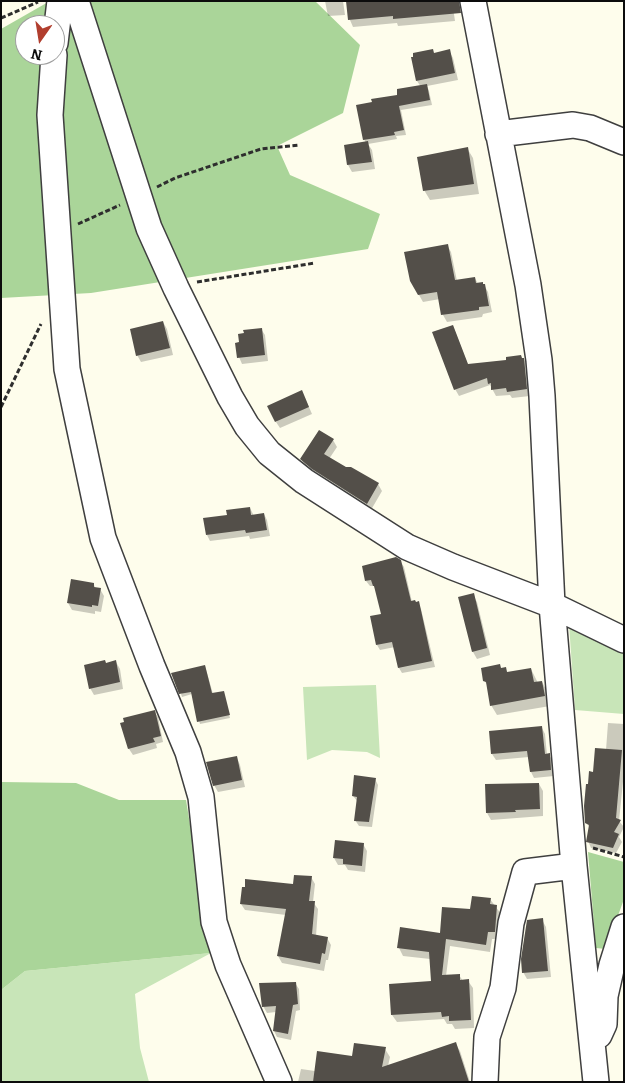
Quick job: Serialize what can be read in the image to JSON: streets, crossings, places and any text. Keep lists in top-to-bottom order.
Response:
{
  "north": "bottom"
}
